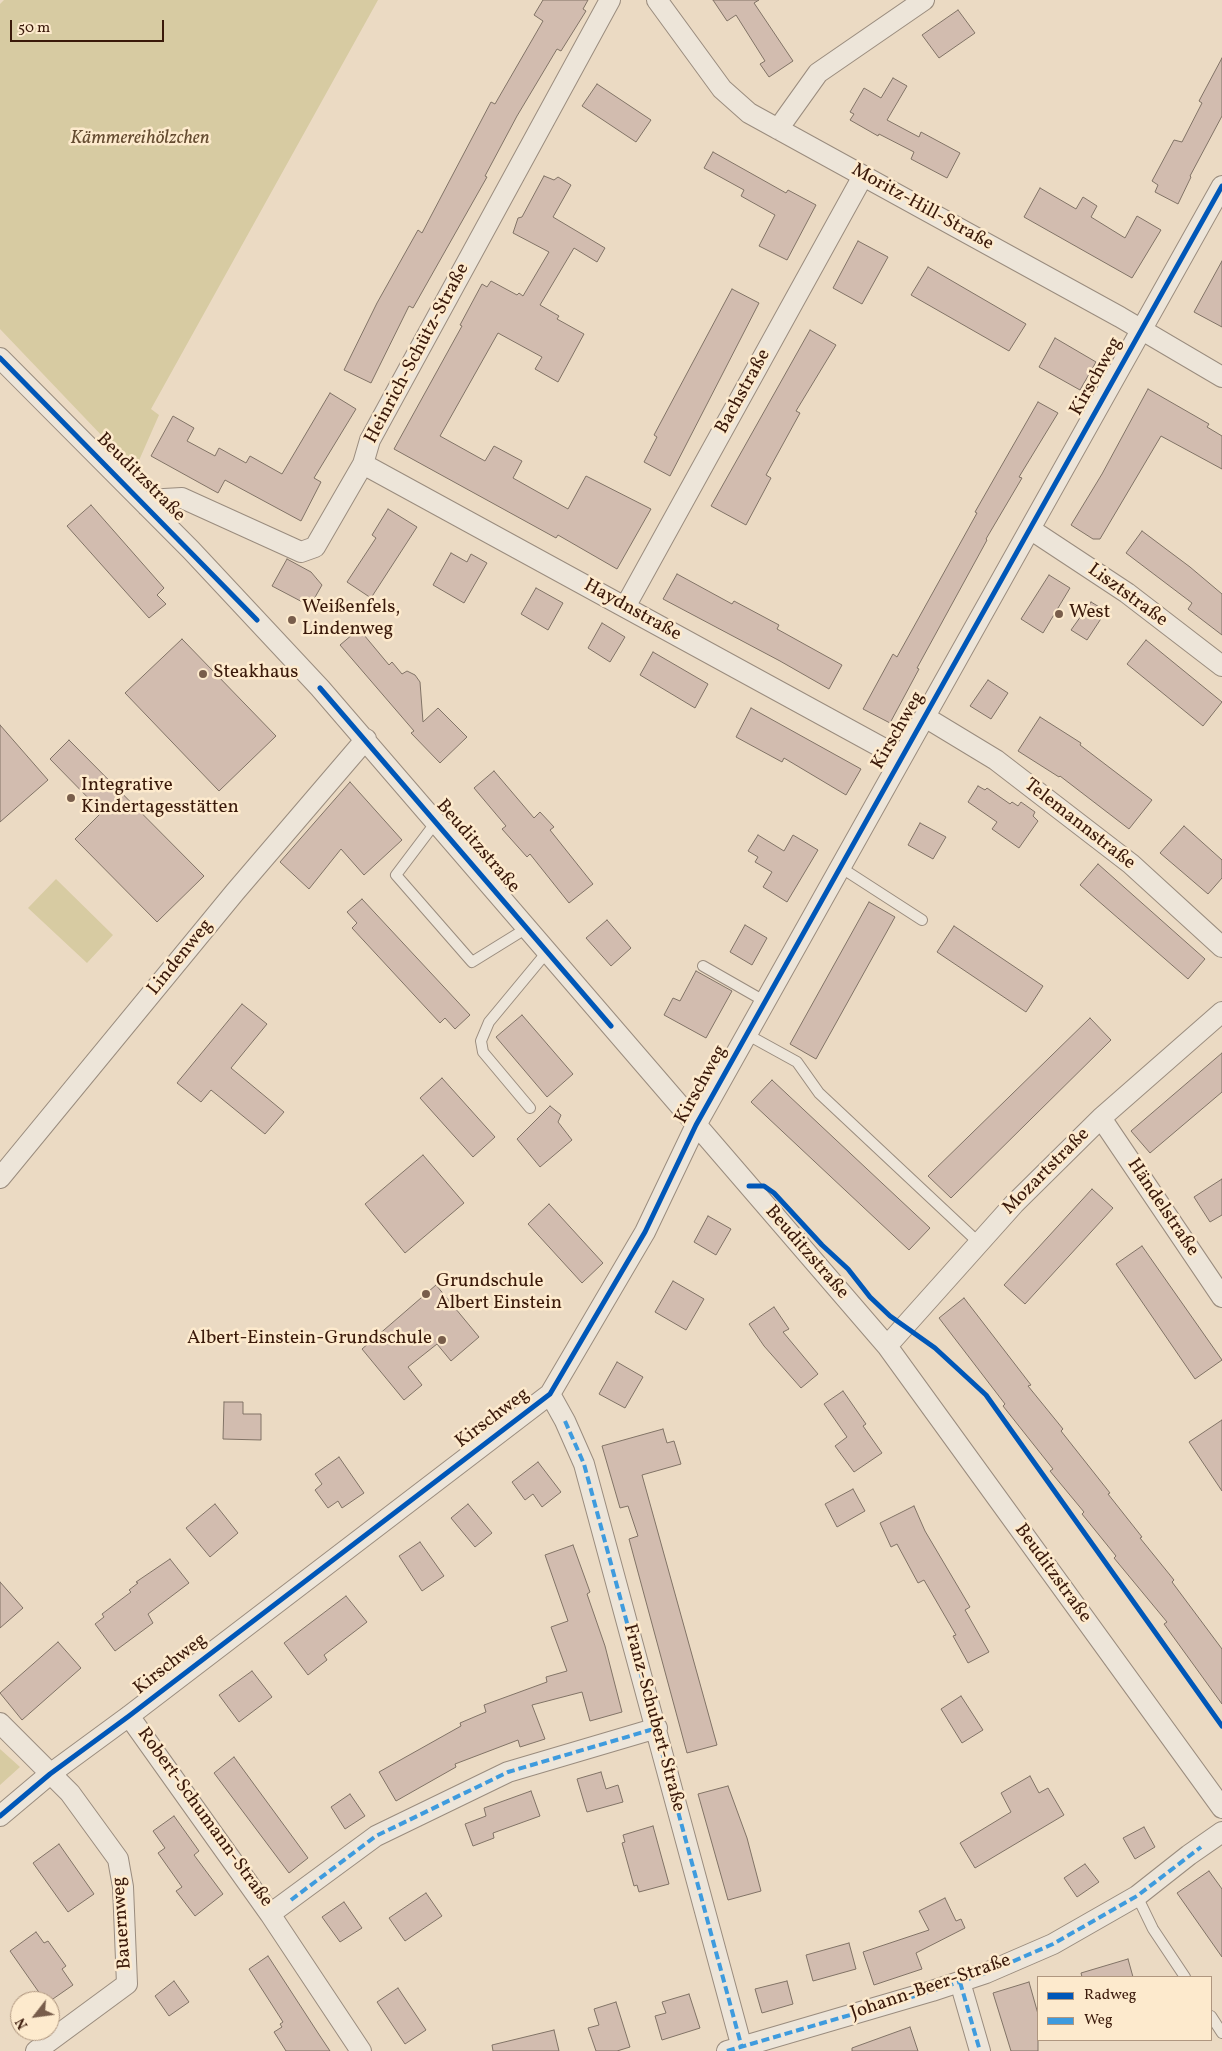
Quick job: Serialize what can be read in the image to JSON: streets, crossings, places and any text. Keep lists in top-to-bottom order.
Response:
{
  "streets": {
    "street": [
      "Moritz-Hill-Straße",
      "Heinrich-Schütz-Straße",
      "Kirschweg",
      "Bachstraße",
      "Beuditzstraße",
      "Lisztstraße",
      "Haydnstraße",
      "Telemannstraße",
      "Lindenweg",
      "Mozartstraße",
      "Händelstraße",
      "Franz-Schubert-Straße",
      "Robert-Schumann-Straße",
      "Bauernweg",
      "Johann-Beer-Straße"
    ]
  },
  "crossings": [
    ["Moritz-Hill-Straße", "Kirschweg"],
    ["Moritz-Hill-Straße", "Bachstraße"],
    ["Heinrich-Schütz-Straße", "Beuditzstraße"],
    ["Heinrich-Schütz-Straße", "Haydnstraße"],
    ["Kirschweg", "Beuditzstraße"],
    ["Kirschweg", "Lisztstraße"],
    ["Kirschweg", "Haydnstraße"],
    ["Kirschweg", "Telemannstraße"],
    ["Kirschweg", "Franz-Schubert-Straße"],
    ["Kirschweg", "Robert-Schumann-Straße"],
    ["Kirschweg", "Bauernweg"],
    ["Bachstraße", "Haydnstraße"],
    ["Beuditzstraße", "Lindenweg"],
    ["Beuditzstraße", "Mozartstraße"],
    ["Mozartstraße", "Händelstraße"],
    ["Franz-Schubert-Straße", "Robert-Schumann-Straße"],
    ["Franz-Schubert-Straße", "Johann-Beer-Straße"]
  ],
  "parks": ["Kämmereihölzchen"],
  "places": [
    "West",
    "Weißenfels, Lindenweg",
    "Steakhaus",
    "Integrative Kindertagesstätten",
    "Grundschule Albert Einstein",
    "Albert-Einstein-Grundschule"
  ],
  "legend": ["Radweg", "Weg"],
  "scale_bar": "50 m",
  "north": "bottom left"
}
